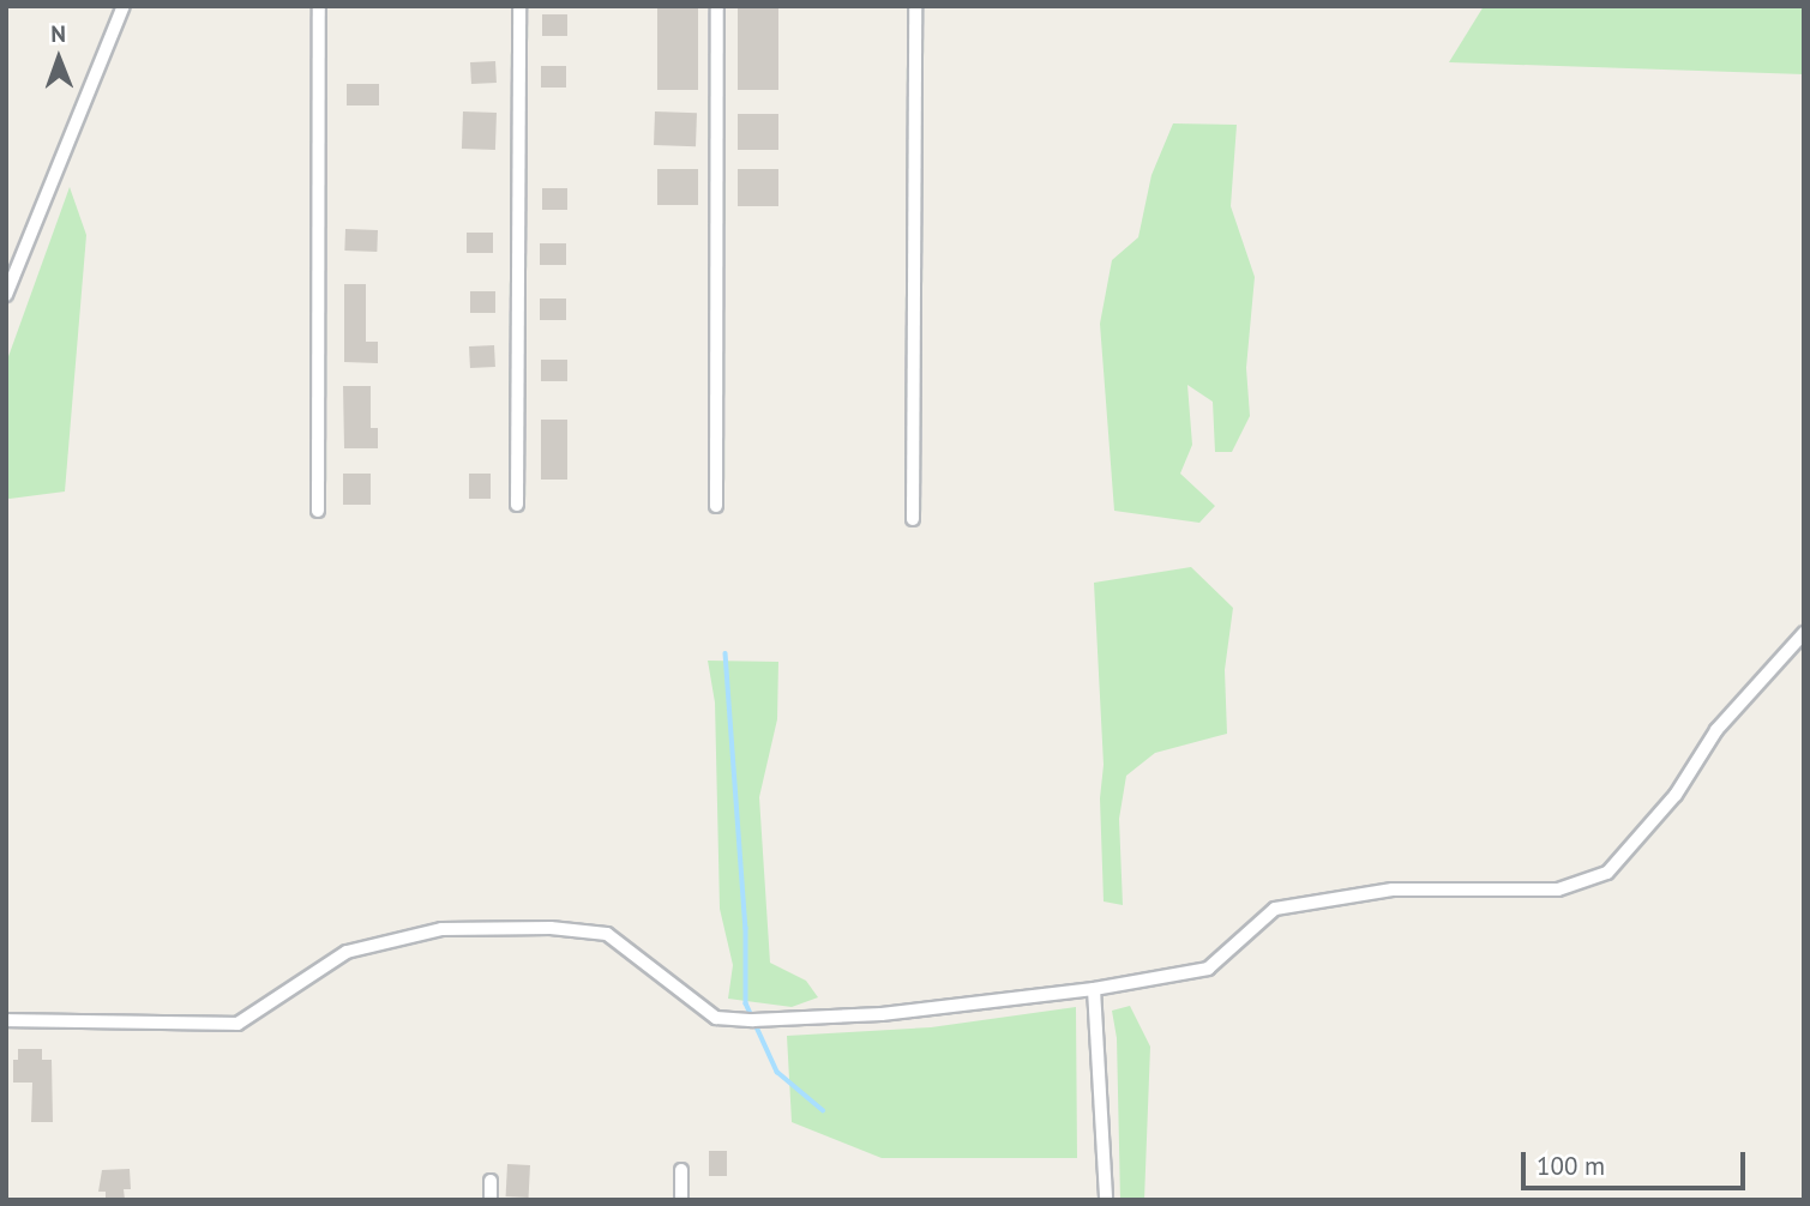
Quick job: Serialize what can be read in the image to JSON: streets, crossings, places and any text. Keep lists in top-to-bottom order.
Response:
{
  "scale_bar": "100 m",
  "north": "top"
}
